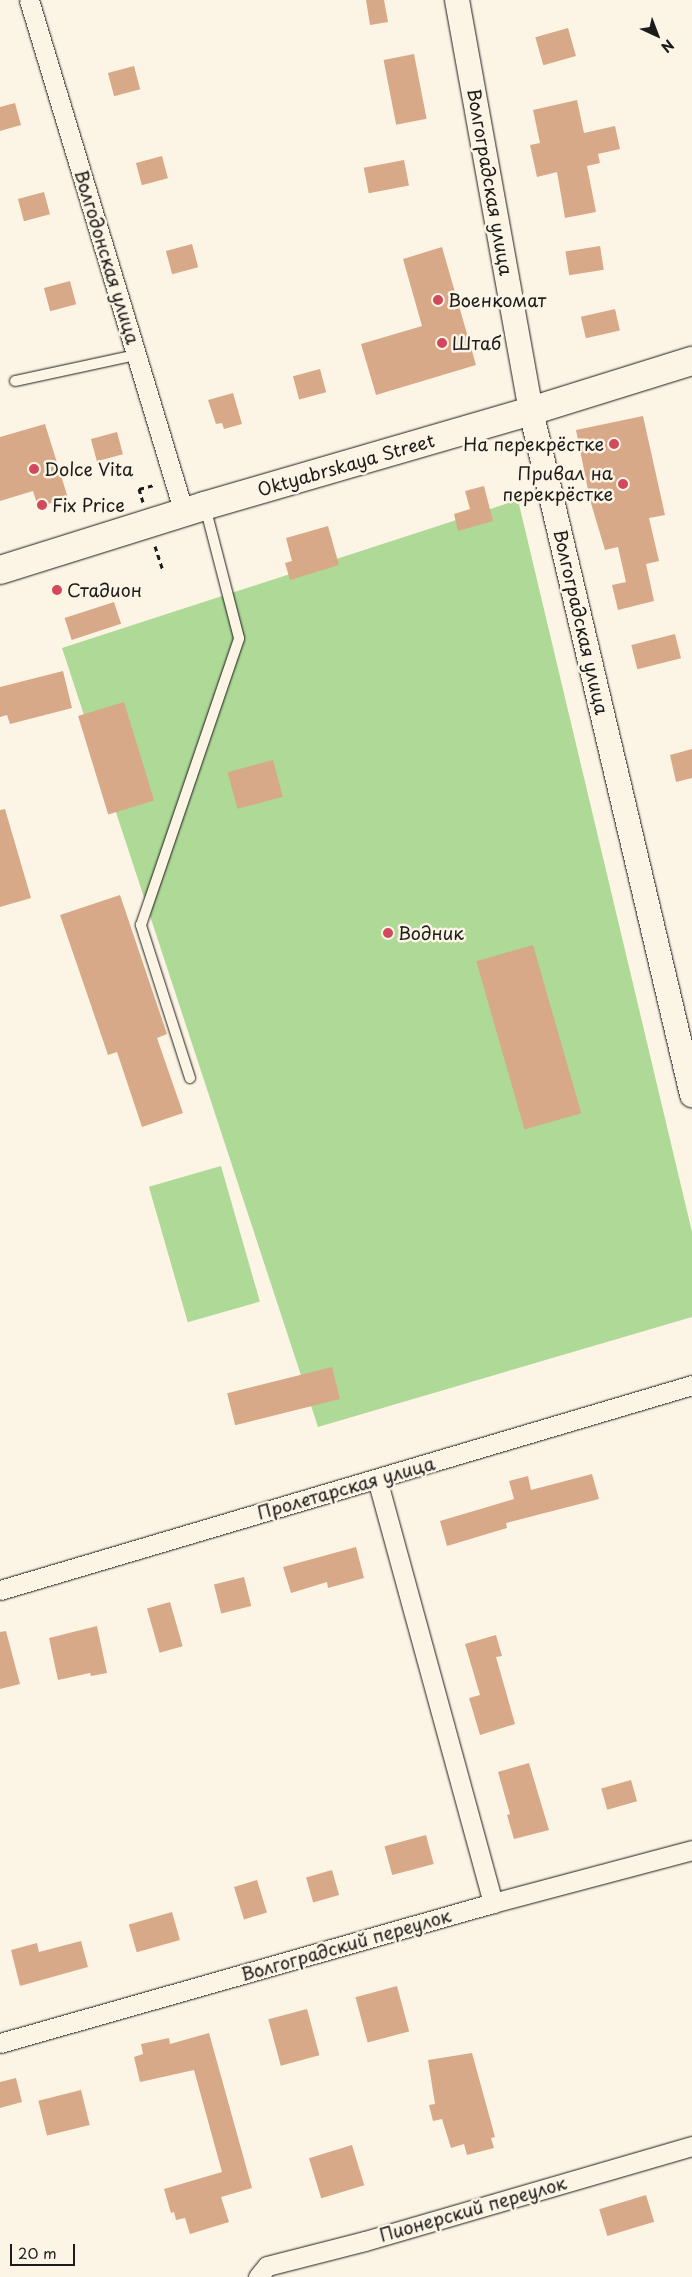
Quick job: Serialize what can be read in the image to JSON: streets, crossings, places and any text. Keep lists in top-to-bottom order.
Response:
{
  "streets": {
    "main road": ["Oktyabrskaya Street"],
    "street": [
      "Волгоградская улица",
      "Волгодонская улица",
      "Пролетарская улица",
      "Волгоградский переулок",
      "Пионерский переулок"
    ]
  },
  "crossings": [
    ["Волгоградская улица", "Oktyabrskaya Street"],
    ["Волгодонская улица", "Oktyabrskaya Street"]
  ],
  "places": [
    "Военкомат",
    "Штаб",
    "На перекрёстке",
    "Dolce Vita",
    "Привал на перекрёстке",
    "Fix Price",
    "Стадион",
    "Водник"
  ],
  "scale_bar": "20 m",
  "north": "bottom right"
}
